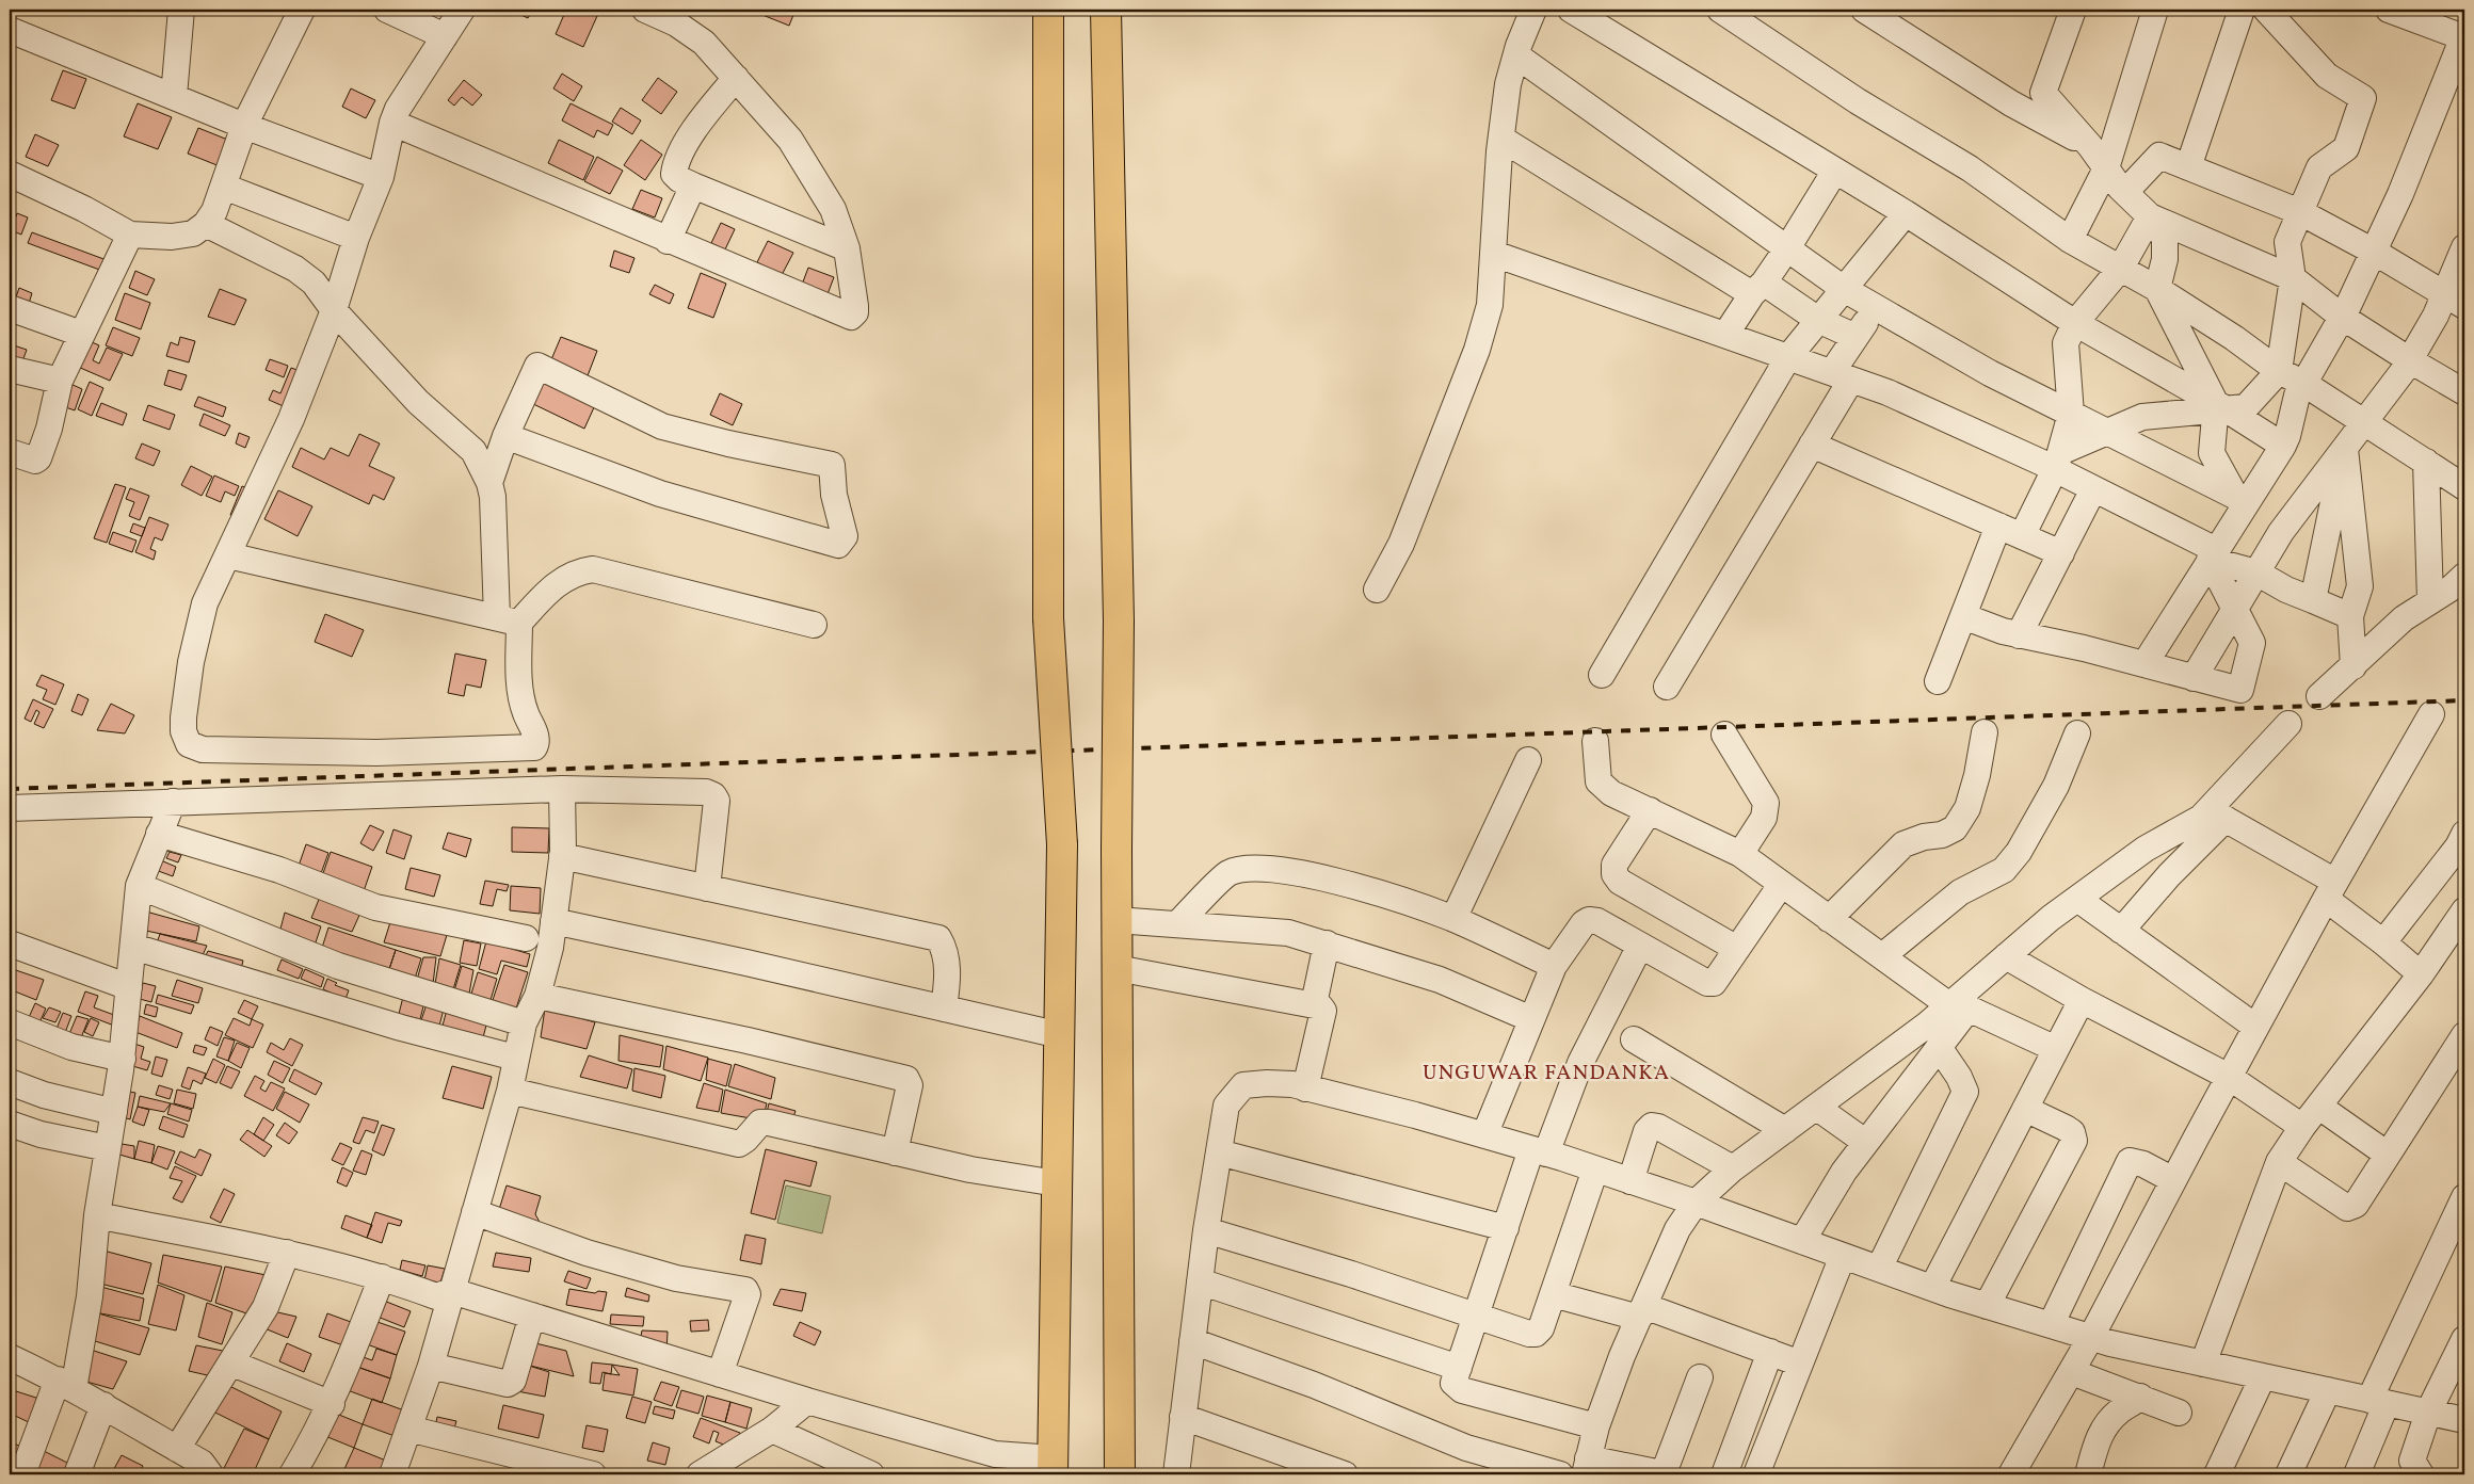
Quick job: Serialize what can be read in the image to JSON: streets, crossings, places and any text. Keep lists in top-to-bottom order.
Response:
{
  "districts": ["UNGUWAR FANDANKA"]
}
